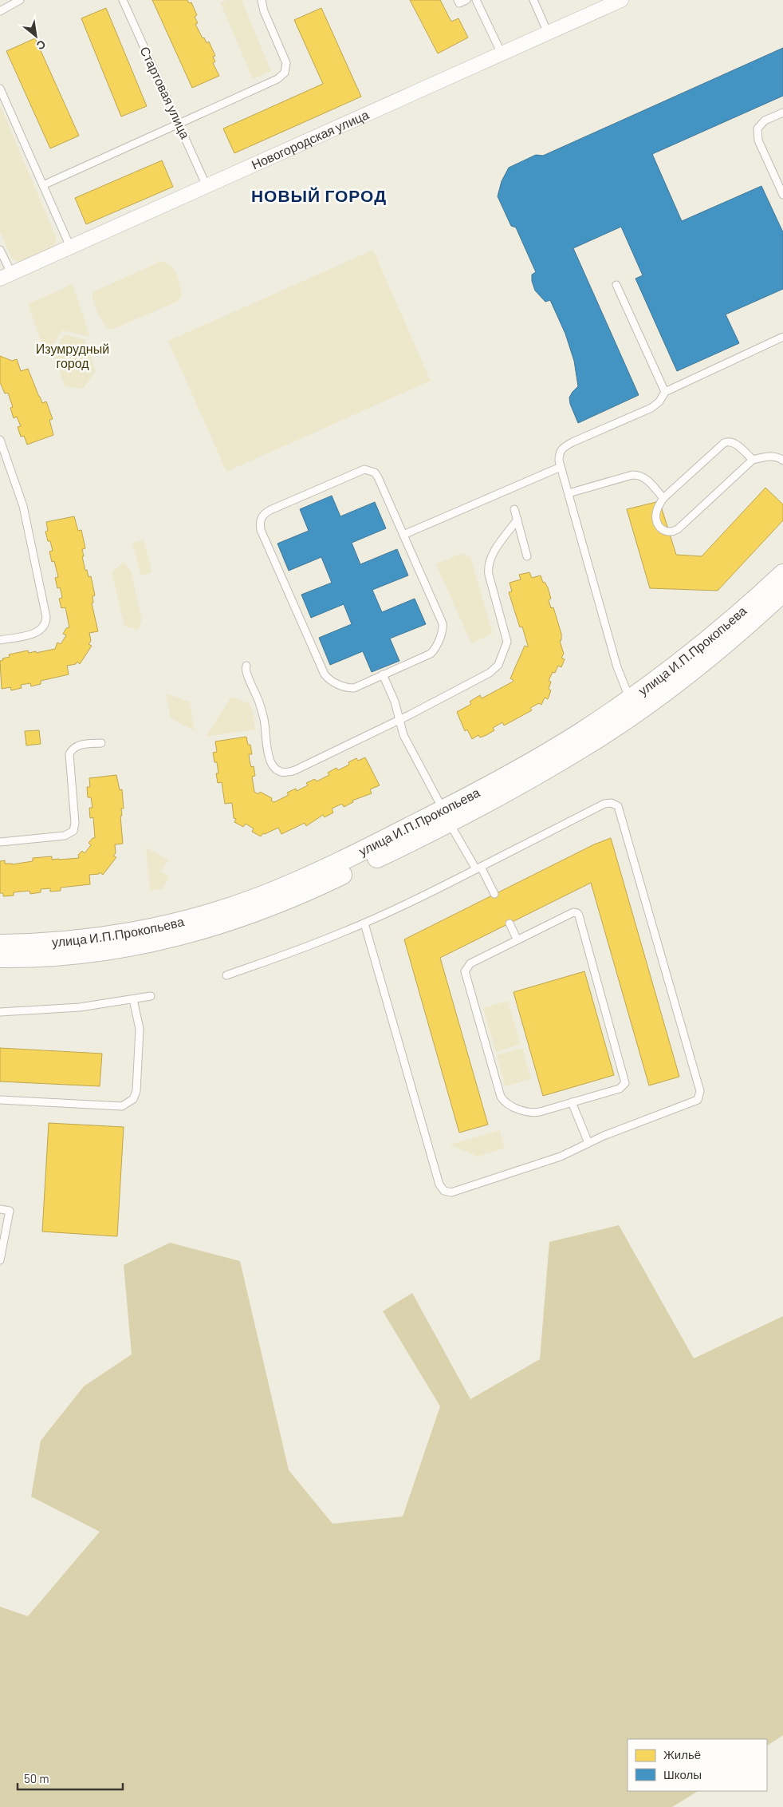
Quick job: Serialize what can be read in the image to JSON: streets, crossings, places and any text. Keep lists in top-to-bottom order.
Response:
{
  "streets": {
    "street": ["Новогородская улица", "улица И.П.Прокопьева"],
    "lane": ["Стартовая улица"]
  },
  "crossings": [
    ["Стартовая улица", "Новогородская улица"]
  ],
  "districts": ["НОВЫЙ ГОРОД"],
  "parks": ["Изумрудный город"],
  "legend": ["Жильё", "Школы"],
  "scale_bar": "50 m",
  "north": "bottom right"
}
